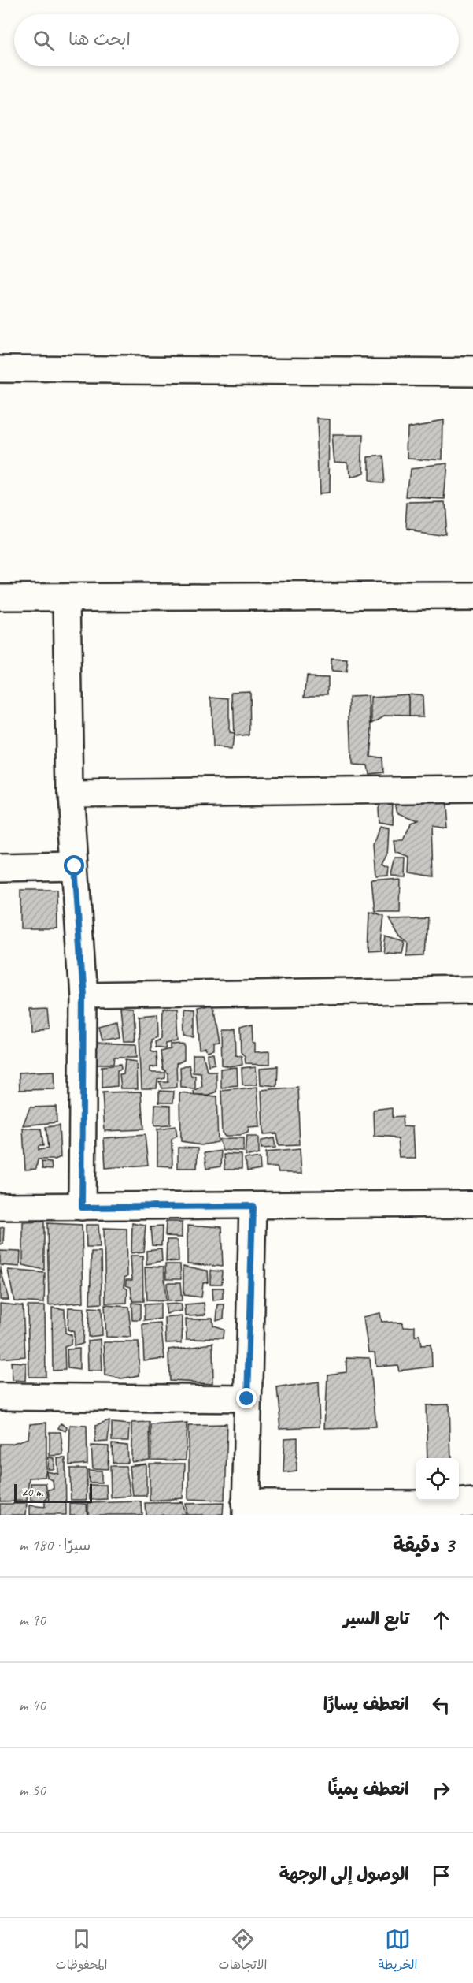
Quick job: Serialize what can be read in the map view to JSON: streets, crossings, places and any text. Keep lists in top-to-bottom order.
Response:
{
  "scale_bar": "20 m",
  "page": {
    "search": "ابحث هنا",
    "scale": "20 m",
    "heading": ["3 دقيقة", "سيرًا · 180 m"],
    "list": [
      ["تابع السير", "90 m"],
      ["انعطف يسارًا", "40 m"],
      ["انعطف يمينًا", "50 m"],
      "الوصول إلى الوجهة"
    ],
    "nav": ["الخريطة", "الاتجاهات", "المحفوظات"]
  }
}
